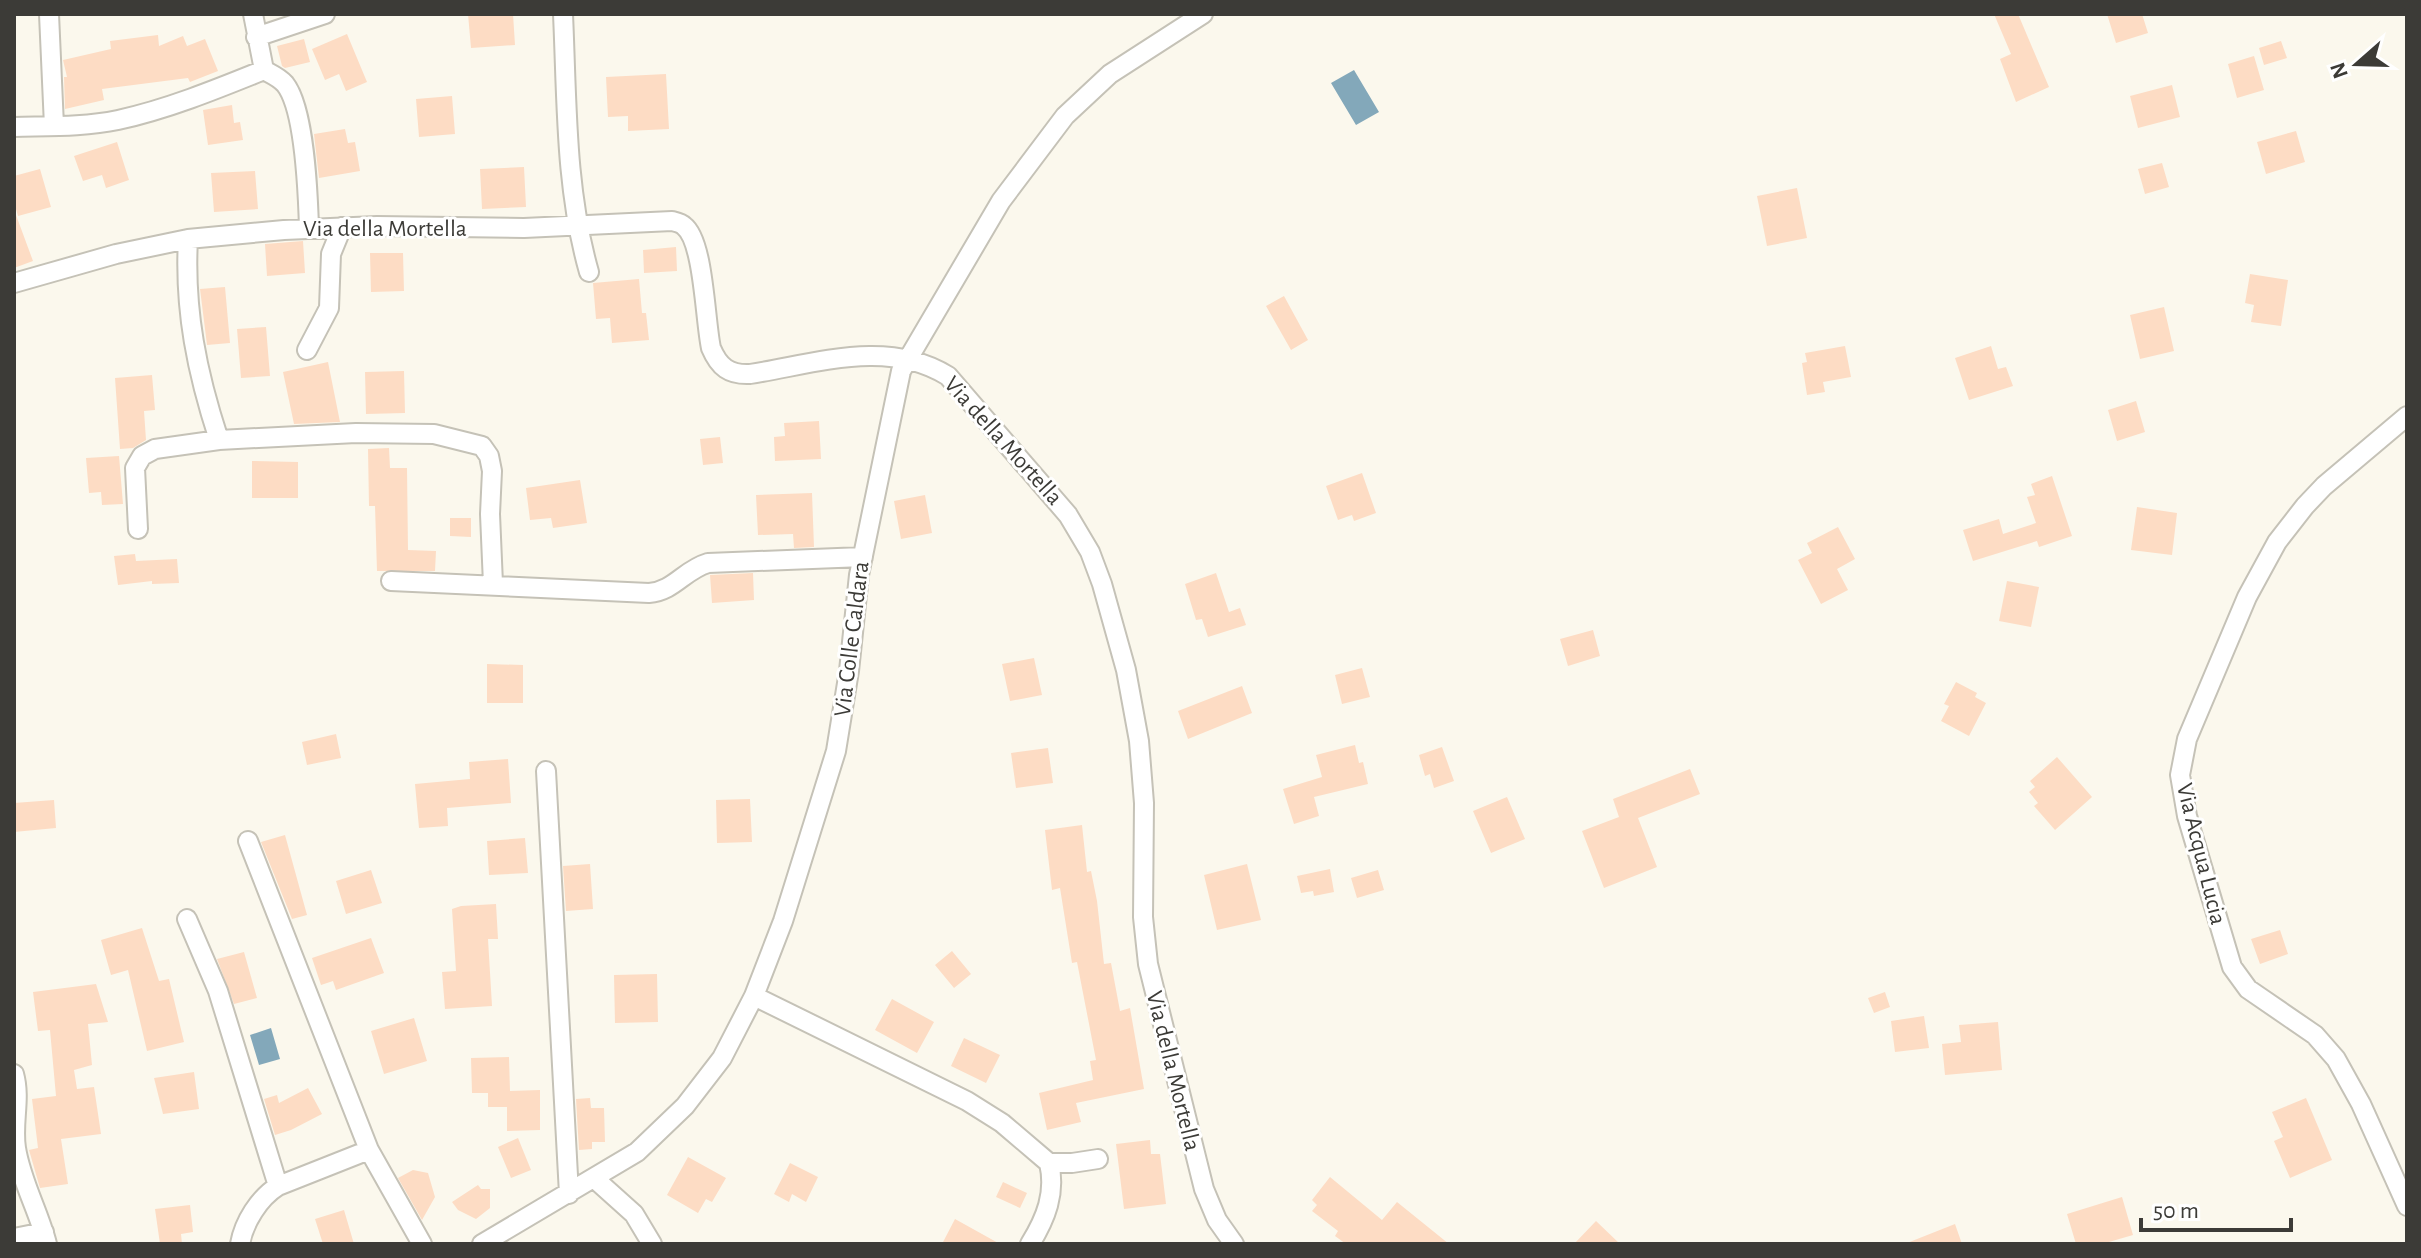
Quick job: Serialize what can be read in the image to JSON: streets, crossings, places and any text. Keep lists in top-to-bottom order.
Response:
{
  "streets": {
    "street": ["Via della Mortella", "Via Colle Caldara", "Via Acqua Lucia"]
  },
  "crossings": [
    ["Via della Mortella", "Via Colle Caldara"]
  ],
  "scale_bar": "50 m",
  "north": "left"
}
